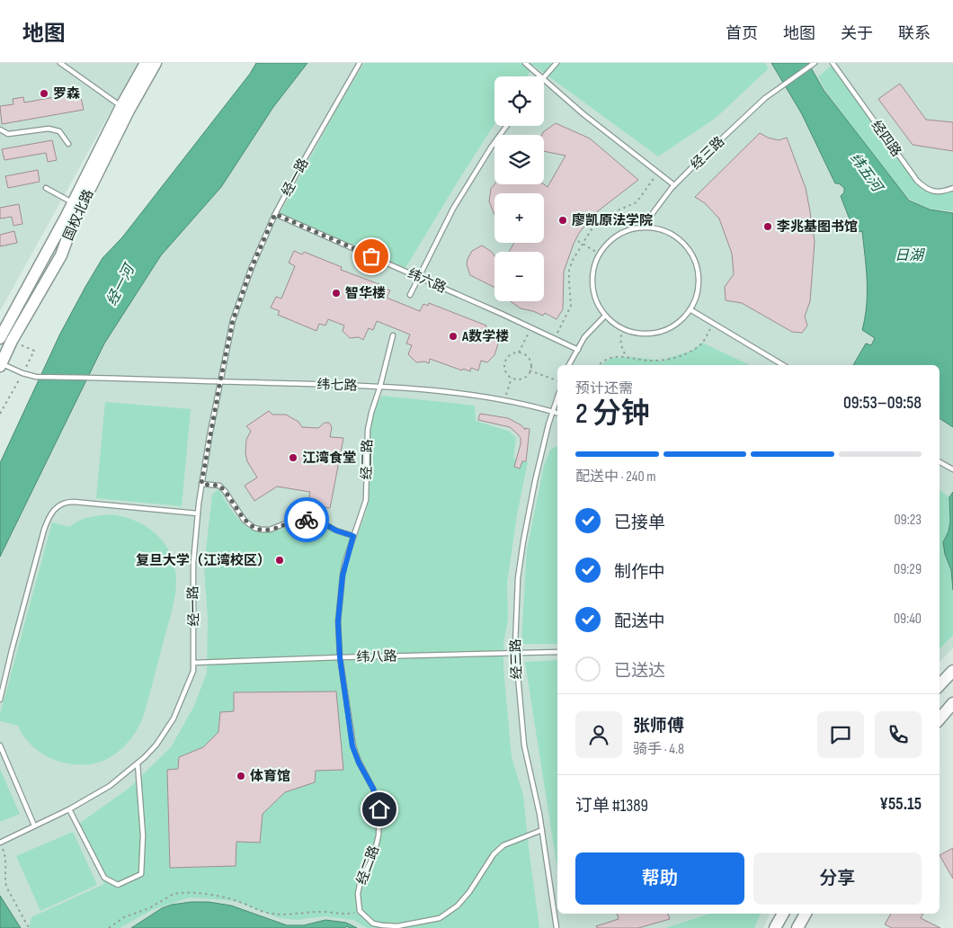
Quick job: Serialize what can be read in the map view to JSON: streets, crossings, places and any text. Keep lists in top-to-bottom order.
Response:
{
  "streets": {
    "main road": ["国权北路"],
    "lane": [
      "经四路",
      "经三路",
      "经一路",
      "纬六路",
      "纬七路",
      "经二路",
      "纬八路"
    ]
  },
  "crossings": [
    ["经三路", "纬七路"],
    ["经三路", "纬八路"],
    ["经一路", "纬六路"],
    ["经一路", "纬七路"],
    ["经一路", "纬八路"],
    ["国权北路", "纬七路"],
    ["纬七路", "经二路"],
    ["经二路", "纬八路"]
  ],
  "water": ["纬五河", "日湖", "经一河"],
  "places": [
    "罗森",
    "廖凯原法学院",
    "李兆基图书馆",
    "智华楼",
    "A数学楼",
    "江湾食堂",
    "复旦大学（江湾校区）",
    "体育馆"
  ],
  "page": {
    "header": "地图",
    "nav": [
      "首页",
      "地图",
      "关于",
      "联系"
    ],
    "map_buttons": ["+", "−"],
    "heading": ["2 分钟", "预计还需", "09:53–09:58"],
    "panel": [
      "张师傅",
      "骑手 · 4.8",
      "订单 #1389",
      "¥55.15"
    ],
    "bar": "配送中 · 240 m",
    "list": [
      ["已接单", "09:23"],
      ["制作中", "09:29"],
      ["配送中", "09:40"],
      "已送达"
    ],
    "buttons": ["帮助", "分享"]
  }
}
